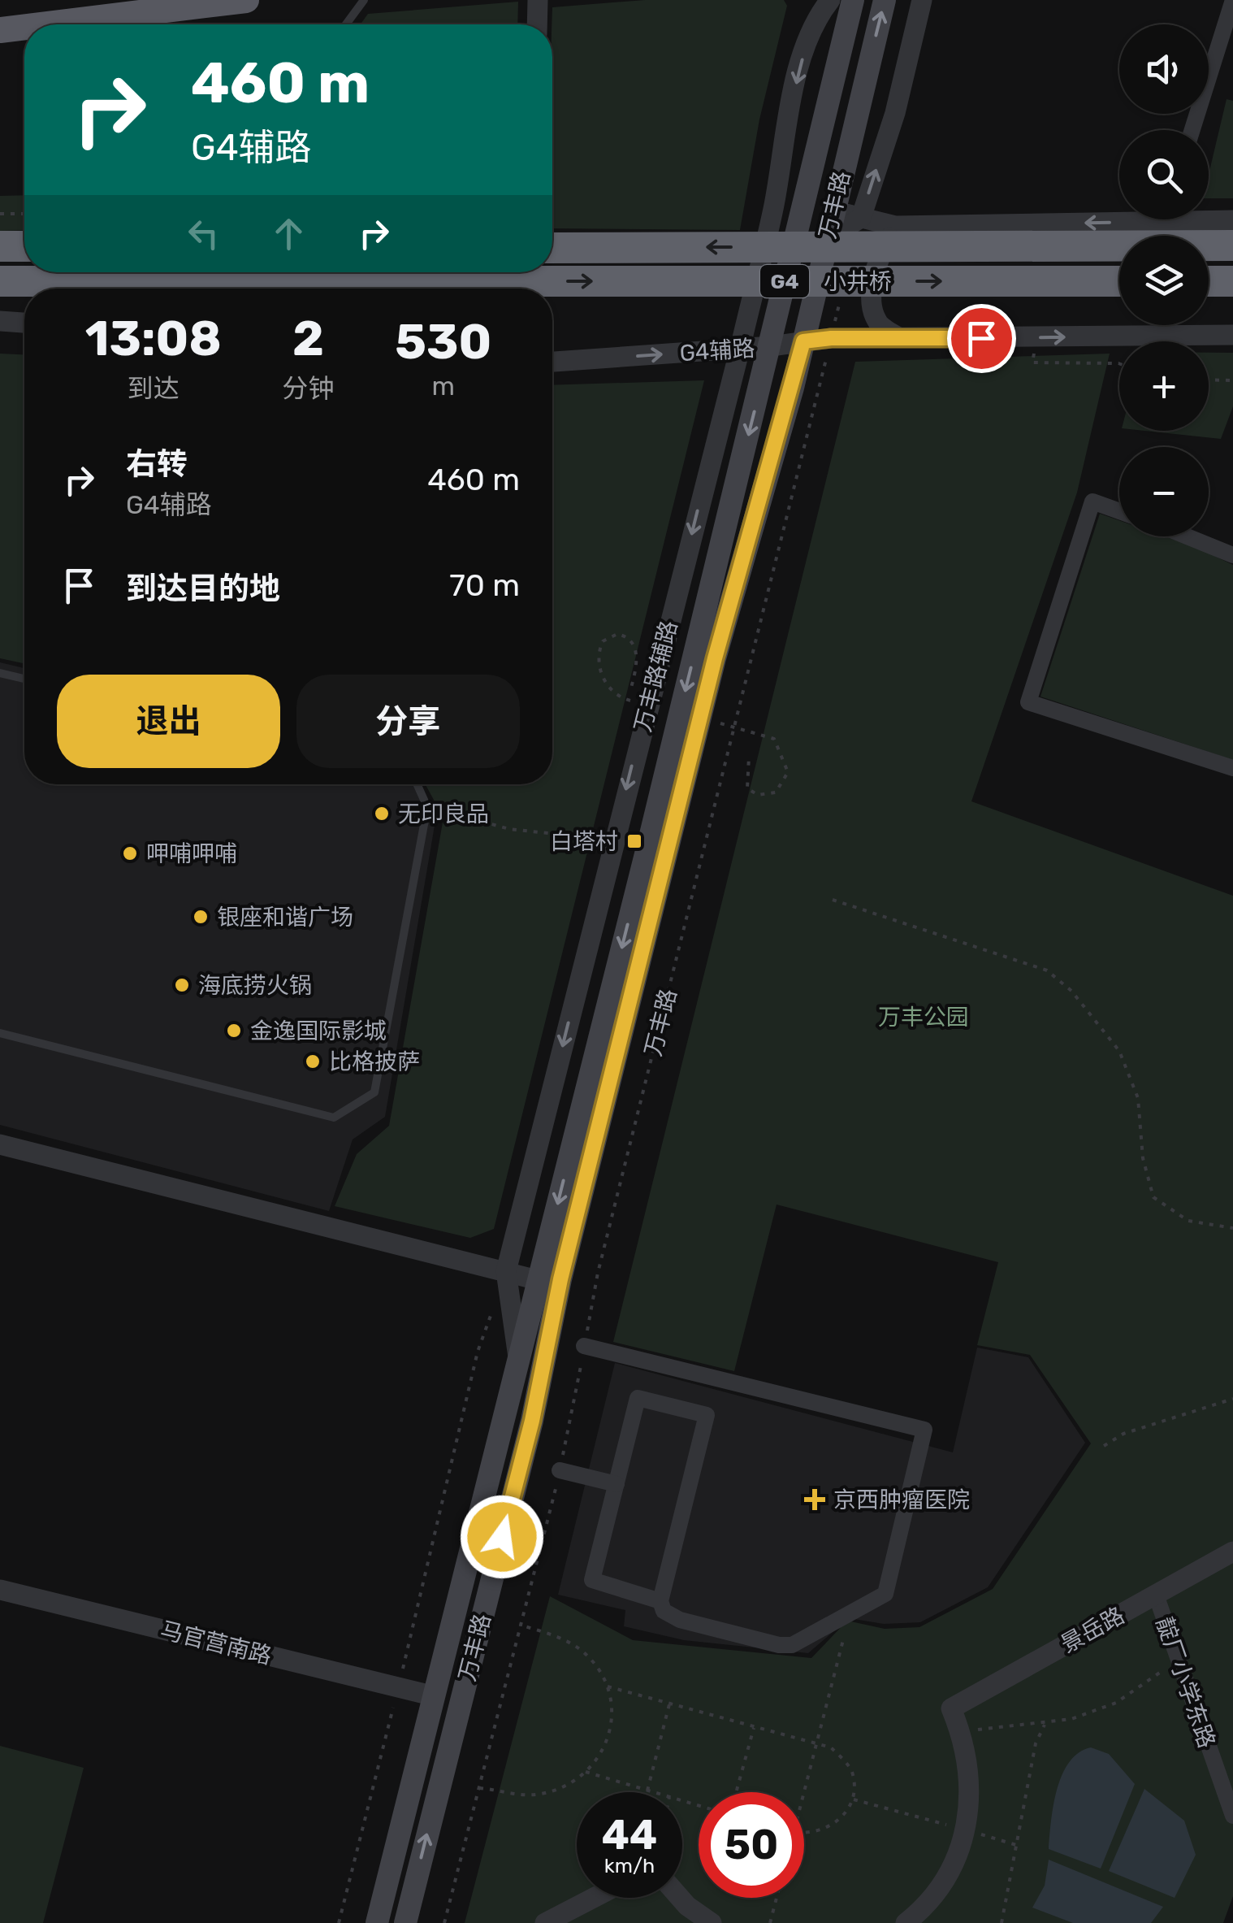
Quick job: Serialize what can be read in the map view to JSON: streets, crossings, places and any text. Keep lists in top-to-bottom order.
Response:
{
  "streets": {
    "highway": ["G4", "小井桥"],
    "main road": ["万丰路"],
    "street": [
      "G4辅路",
      "万丰路辅路",
      "景岳路",
      "马官营南路",
      "靛厂小学东路"
    ]
  },
  "crossings": [
    ["万丰路", "G4辅路"],
    ["万丰路", "万丰路辅路"],
    ["万丰路", "马官营南路"],
    ["G4辅路", "万丰路辅路"],
    ["景岳路", "靛厂小学东路"]
  ],
  "one_way": ["G4辅路", "万丰路辅路"],
  "parks": ["万丰公园"],
  "places": {
    "other": [
      "无印良品",
      "呷哺呷哺",
      "银座和谐广场",
      "海底捞火锅",
      "金逸国际影城",
      "比格披萨"
    ],
    "transit": ["白塔村"],
    "health": ["京西肿瘤医院"]
  },
  "page": {
    "map_buttons": ["+", "−"],
    "turn": ["460 m", "G4辅路"],
    "eta": [
      "13:08",
      "到达",
      "2",
      "分钟",
      "530",
      "m"
    ],
    "list": [
      {
        "name": "右转",
        "note": "G4辅路",
        "value": "460 m"
      },
      {
        "name": "到达目的地",
        "value": "70 m"
      }
    ],
    "buttons": ["退出", "分享"],
    "speed": "44 km/h",
    "limit": "50"
  }
}
